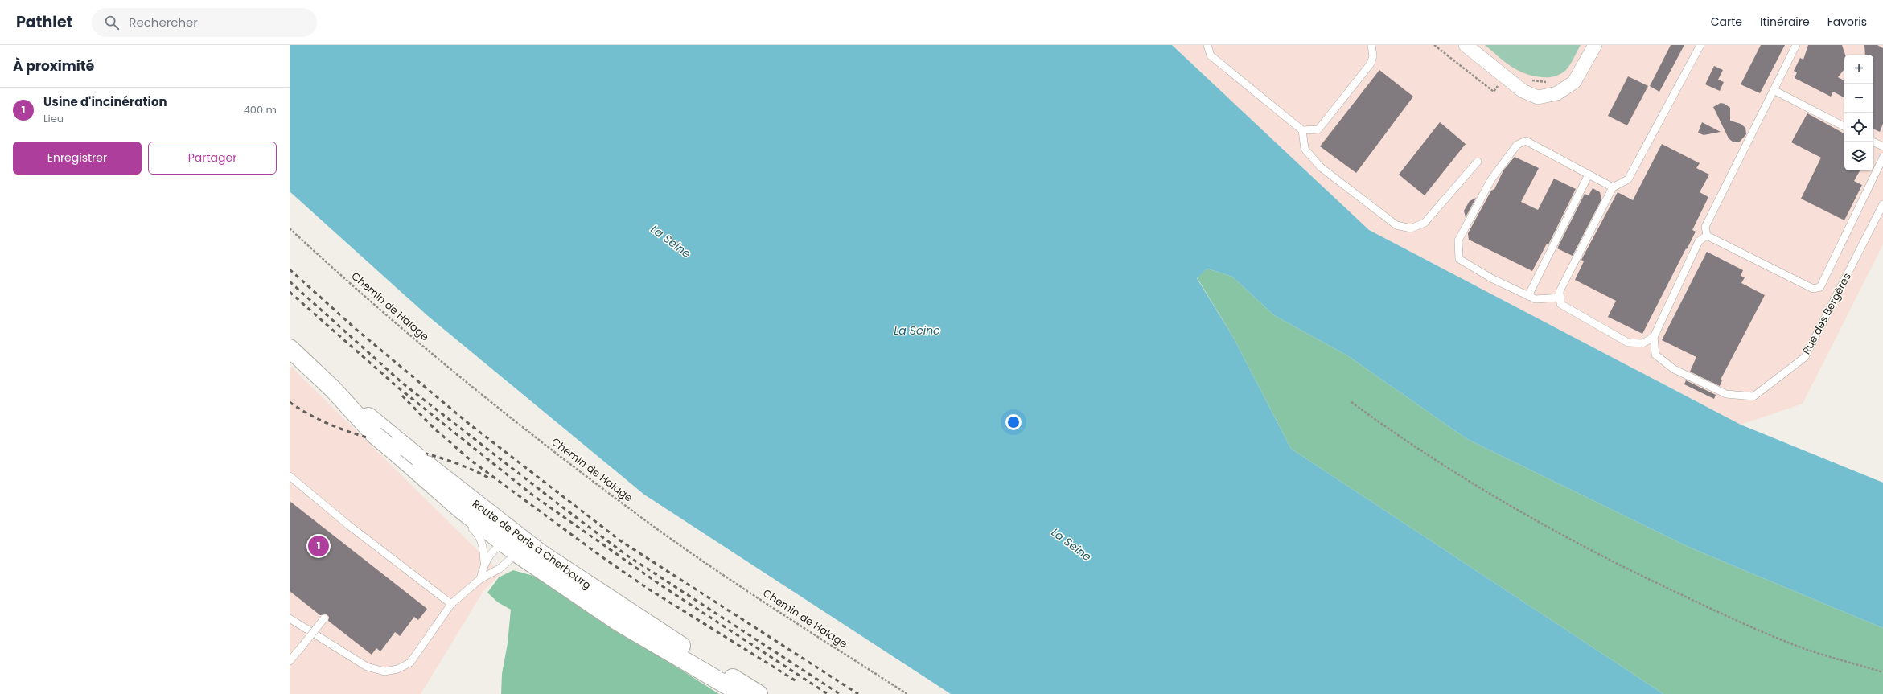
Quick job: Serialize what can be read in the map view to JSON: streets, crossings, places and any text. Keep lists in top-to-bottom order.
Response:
{
  "streets": {
    "main road": ["Route de Paris à Cherbourg"],
    "lane": ["Rue des Bergères"],
    "path": ["Chemin de Halage"]
  },
  "water": ["La Seine"],
  "page": {
    "header": "Pathlet",
    "search": "Rechercher",
    "nav": ["Carte", "Itinéraire", "Favoris"],
    "heading": "À proximité",
    "map_buttons": ["+", "−"],
    "list": [
      {
        "mark": "1",
        "name": "Usine d'incinération",
        "note": "Lieu",
        "value": "400 m"
      }
    ],
    "buttons": ["Enregistrer", "Partager"],
    "pins": "1"
  }
}
